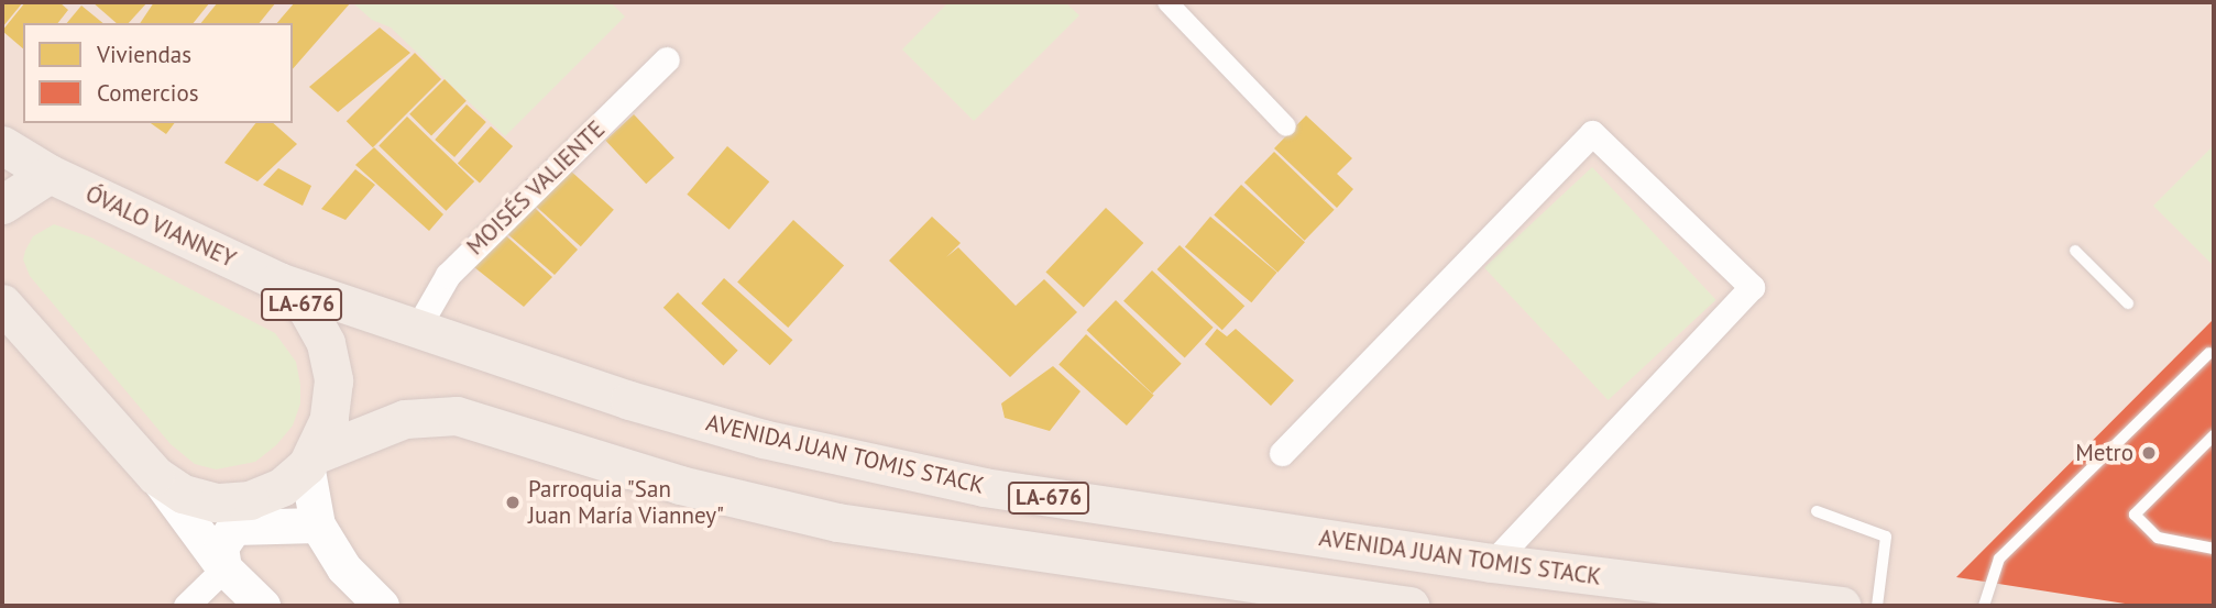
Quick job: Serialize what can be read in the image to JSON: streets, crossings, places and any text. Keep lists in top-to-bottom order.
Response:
{
  "streets": {
    "main road": ["ÓVALO VIANNEY", "LA-676", "AVENIDA JUAN TOMIS STACK"],
    "street": ["MOISÉS VALIENTE"]
  },
  "crossings": [
    ["MOISÉS VALIENTE", "AVENIDA JUAN TOMIS STACK"],
    ["ÓVALO VIANNEY", "LA-676"],
    ["ÓVALO VIANNEY", "AVENIDA JUAN TOMIS STACK"]
  ],
  "places": ["Metro", "Parroquia \"San Juan María Vianney\""],
  "legend": ["Viviendas", "Comercios"]
}
